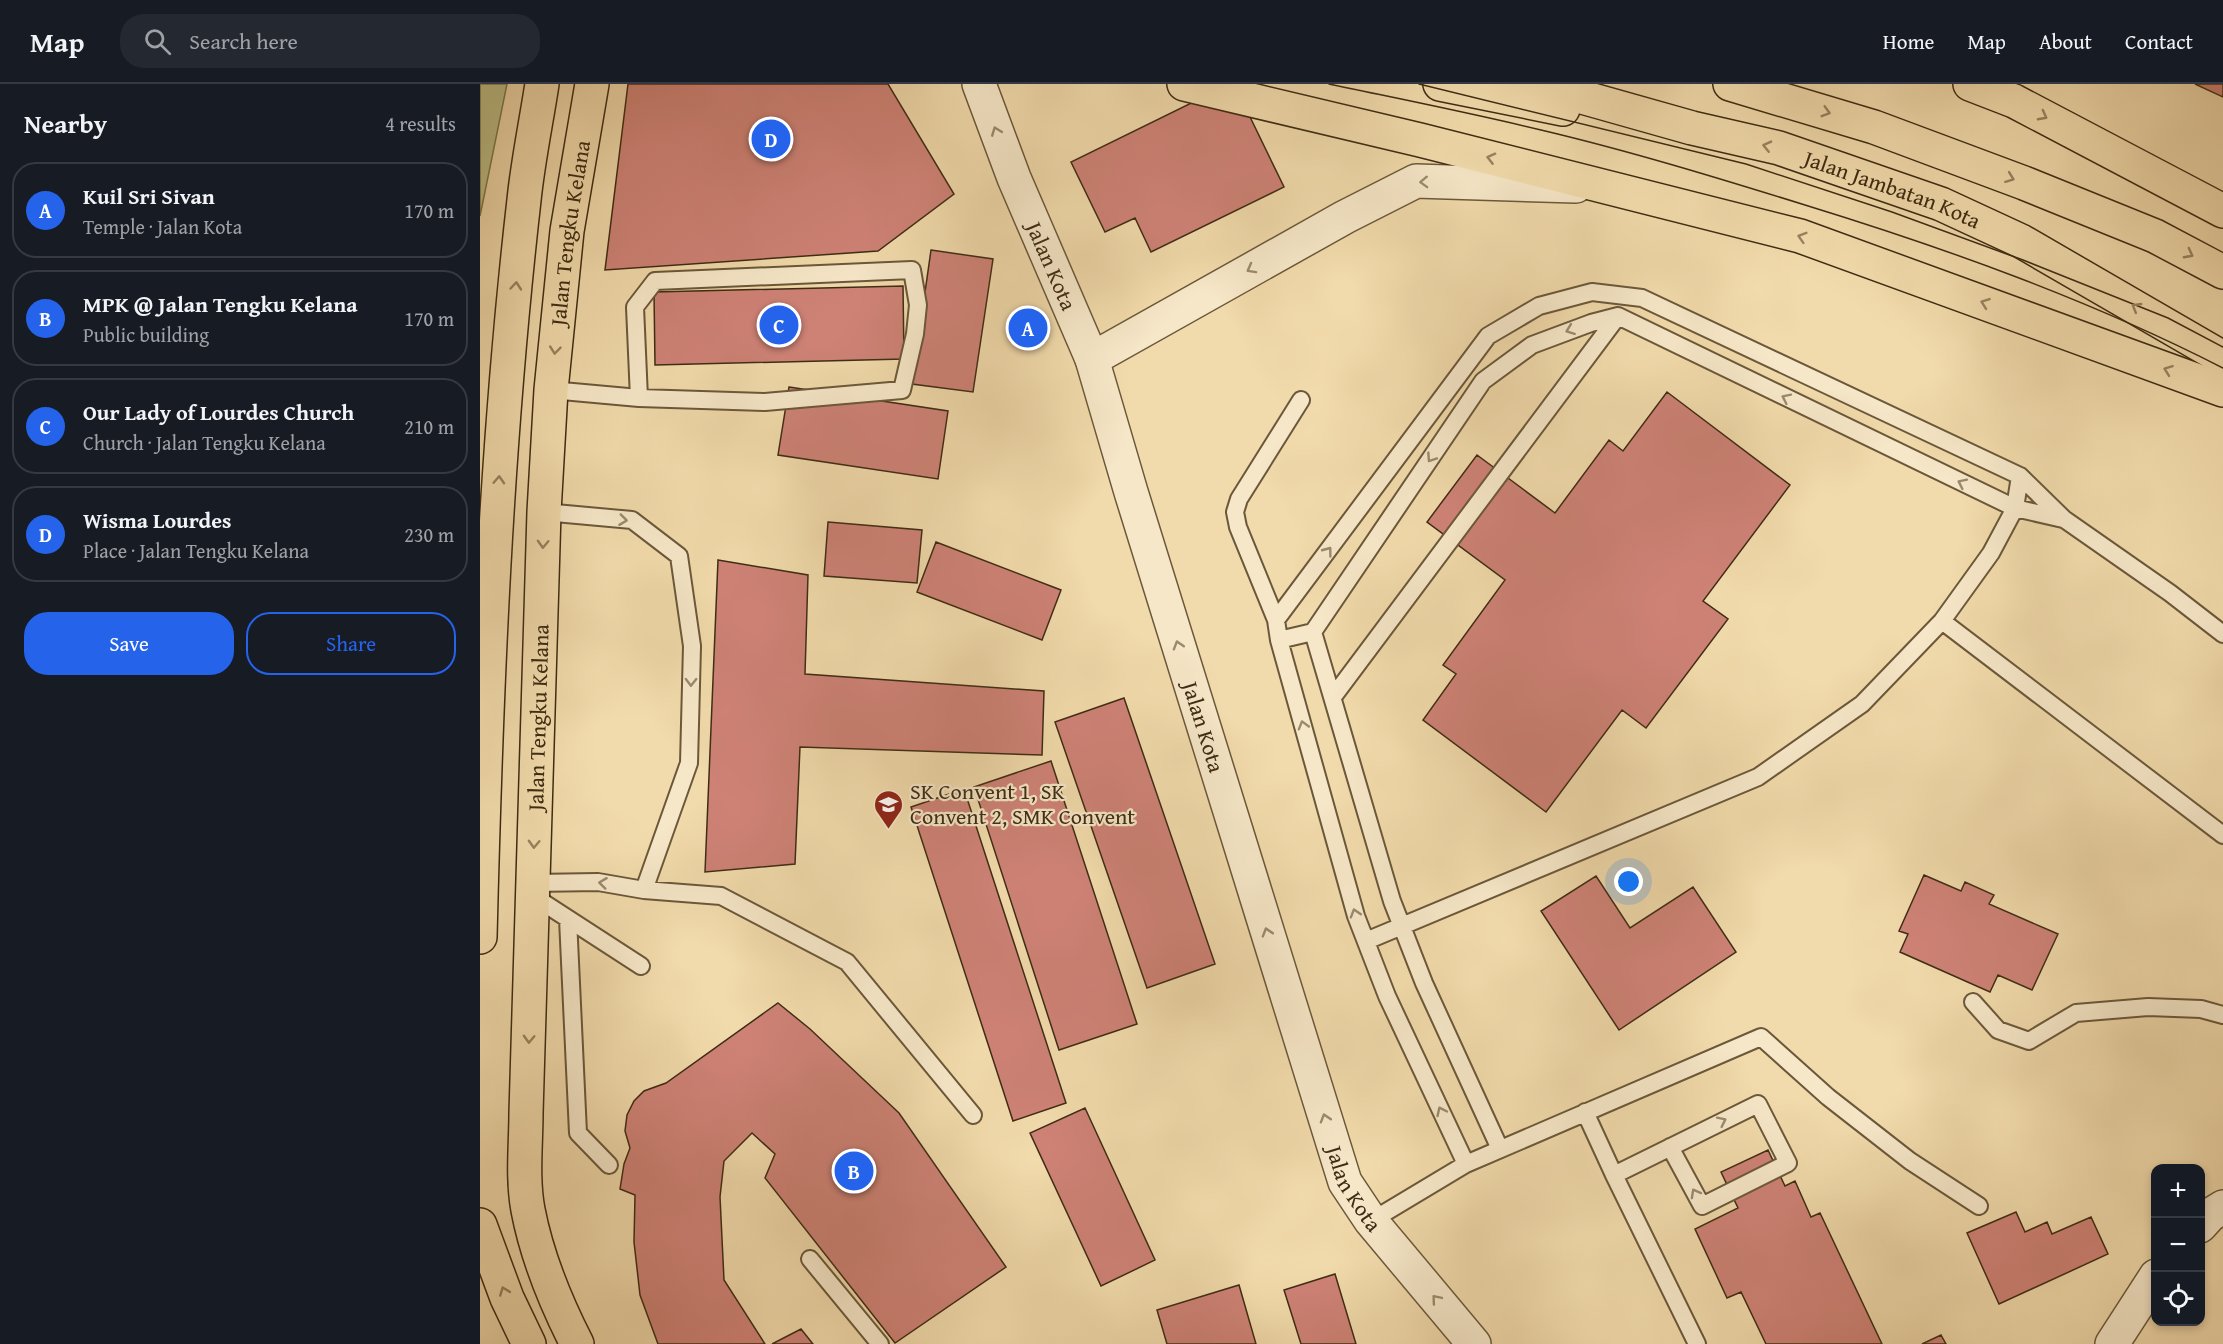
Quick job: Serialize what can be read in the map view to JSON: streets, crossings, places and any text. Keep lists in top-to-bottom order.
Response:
{
  "streets": {
    "highway": ["Jalan Jambatan Kota", "Jalan Tengku Kelana"],
    "street": ["Jalan Kota"]
  },
  "one_way": ["Jalan Kota"],
  "places": {
    "school or university": ["SK Convent 1, SK Convent 2, SMK Convent"]
  },
  "page": {
    "header": "Map",
    "search": "Search here",
    "nav": [
      "Home",
      "Map",
      "About",
      "Contact"
    ],
    "heading": ["Nearby", "4 results"],
    "pins": [
      "D",
      "C",
      "A",
      "B"
    ],
    "list": [
      {
        "mark": "A",
        "name": "Kuil Sri Sivan",
        "note": "Temple · Jalan Kota",
        "value": "170 m"
      },
      {
        "mark": "B",
        "name": "MPK @ Jalan Tengku Kelana",
        "note": "Public building",
        "value": "170 m"
      },
      {
        "mark": "C",
        "name": "Our Lady of Lourdes Church",
        "note": "Church · Jalan Tengku Kelana",
        "value": "210 m"
      },
      {
        "mark": "D",
        "name": "Wisma Lourdes",
        "note": "Place · Jalan Tengku Kelana",
        "value": "230 m"
      }
    ],
    "buttons": ["Save", "Share"],
    "map_buttons": ["+", "−"]
  }
}
